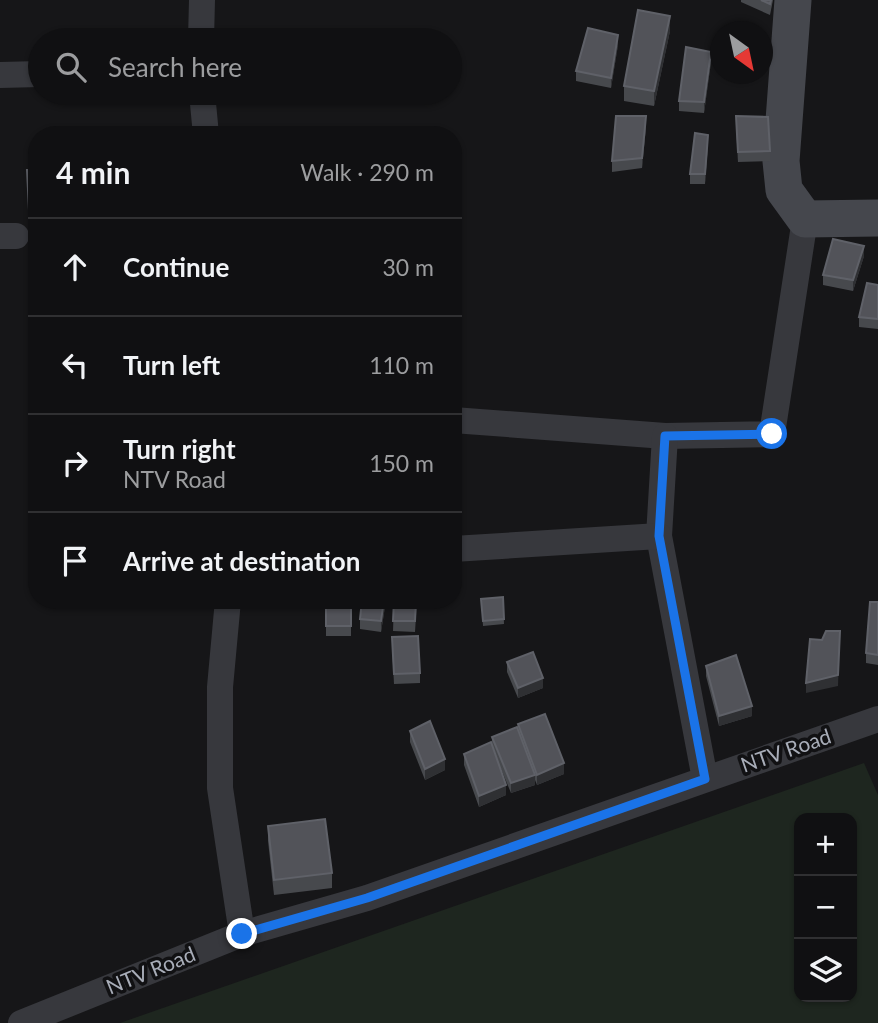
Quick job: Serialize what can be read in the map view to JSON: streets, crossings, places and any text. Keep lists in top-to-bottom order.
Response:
{
  "streets": {
    "street": ["NTV Road"]
  },
  "north": "bottom right",
  "page": {
    "search": "Search here",
    "heading": ["4 min", "Walk · 290 m"],
    "list": [
      ["Continue", "30 m"],
      ["Turn left", "110 m"],
      ["Turn right", "NTV Road", "150 m"],
      "Arrive at destination"
    ],
    "map_buttons": ["+", "−"]
  }
}
